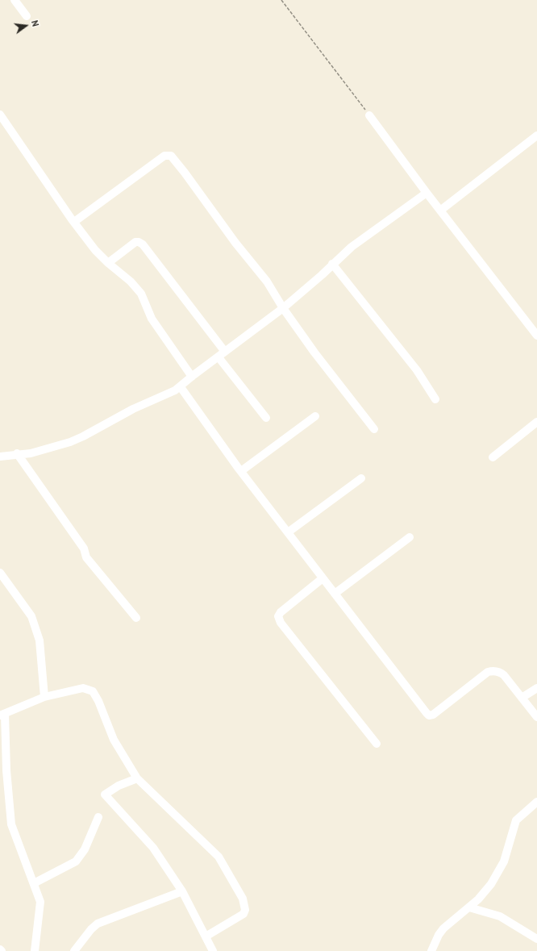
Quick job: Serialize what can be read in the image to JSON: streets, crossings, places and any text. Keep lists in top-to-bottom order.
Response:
{
  "north": "right"
}
